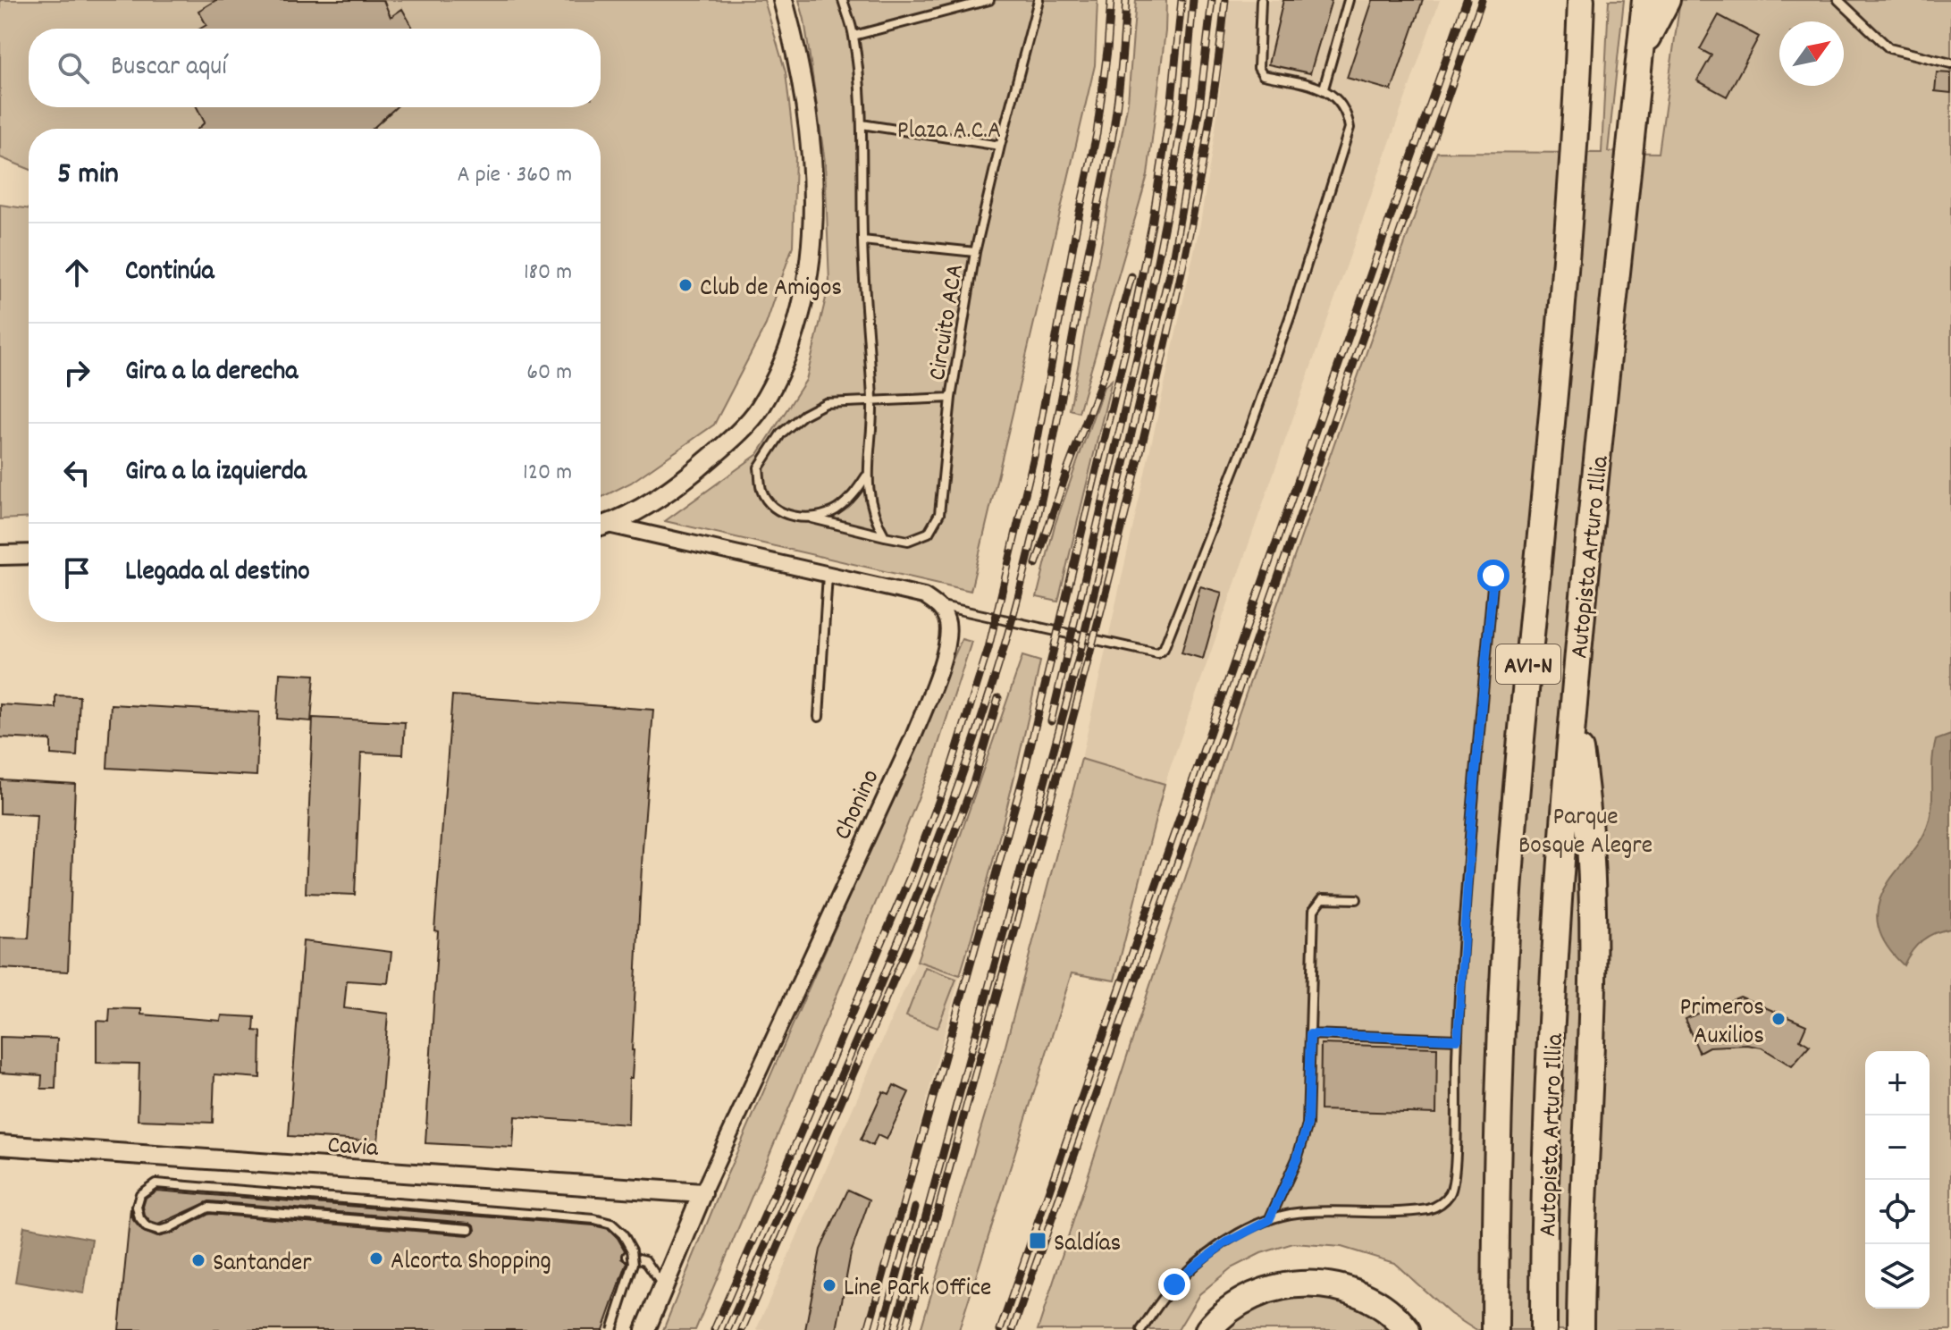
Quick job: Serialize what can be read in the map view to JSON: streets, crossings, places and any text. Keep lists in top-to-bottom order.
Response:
{
  "streets": {
    "highway": ["Autopista Arturo Illia", "AV1-N"],
    "street": ["Chonino", "Cavia"],
    "lane": ["Circuito ACA"]
  },
  "crossings": [
    ["Chonino", "Cavia"]
  ],
  "parks": ["Plaza A.C.A", "Parque Bosque Alegre"],
  "places": {
    "other": [
      "Club de Amigos",
      "Primeros Auxilios",
      "Alcorta Shopping",
      "Santander",
      "Line Park Office"
    ],
    "transit": ["Saldías"]
  },
  "north": "top right",
  "page": {
    "search": "Buscar aquí",
    "heading": ["5 min", "A pie · 360 m"],
    "list": [
      ["Continúa", "180 m"],
      ["Gira a la derecha", "60 m"],
      ["Gira a la izquierda", "120 m"],
      "Llegada al destino"
    ],
    "map_buttons": ["+", "−"]
  }
}
